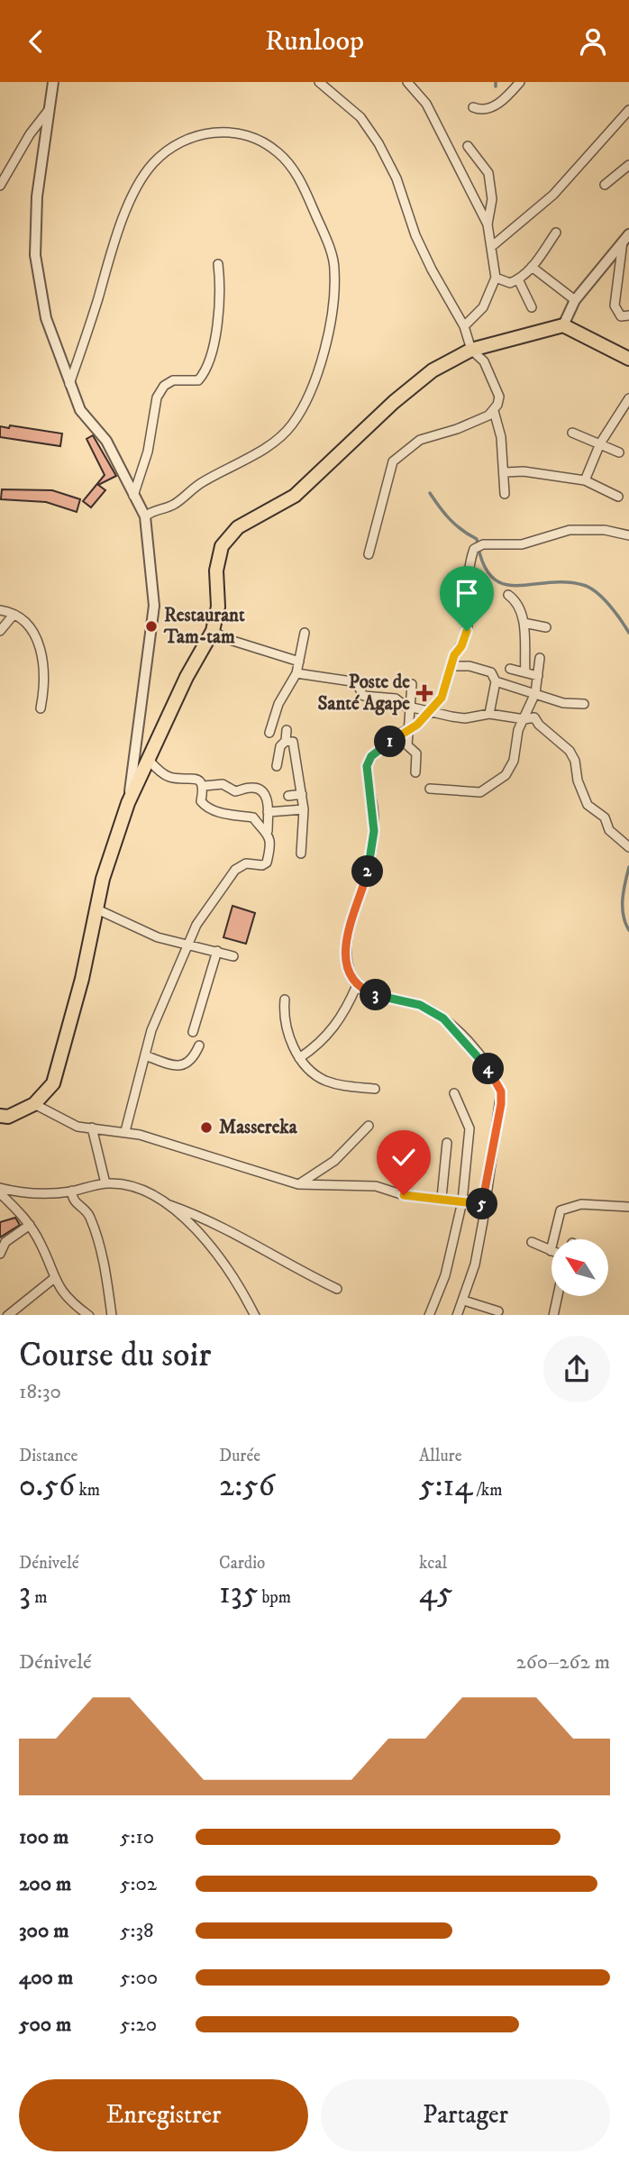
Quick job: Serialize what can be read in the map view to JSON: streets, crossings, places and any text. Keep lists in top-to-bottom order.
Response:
{
  "places": {
    "other": ["Restaurant Tam-tam", "Massereka"],
    "health": ["Poste de Santé Agape"]
  },
  "north": "top left",
  "page": {
    "header": "Runloop",
    "pins": [
      "1",
      "2",
      "3",
      "4",
      "5"
    ],
    "heading": ["Course du soir", "18:30"],
    "stats": [
      ["Distance", "0.56 km"],
      ["Durée", "2:56"],
      ["Allure", "5:14 /km"],
      ["Dénivelé", "3 m"],
      ["Cardio", "135 bpm"],
      ["kcal", "45"]
    ],
    "chart": ["Dénivelé", "260–262 m"],
    "list": [
      {
        "name": "100 m",
        "note": "5:10"
      },
      {
        "name": "200 m",
        "note": "5:02"
      },
      {
        "name": "300 m",
        "note": "5:38"
      },
      {
        "name": "400 m",
        "note": "5:00"
      },
      {
        "name": "500 m",
        "note": "5:20"
      }
    ],
    "buttons": ["Enregistrer", "Partager"]
  }
}
